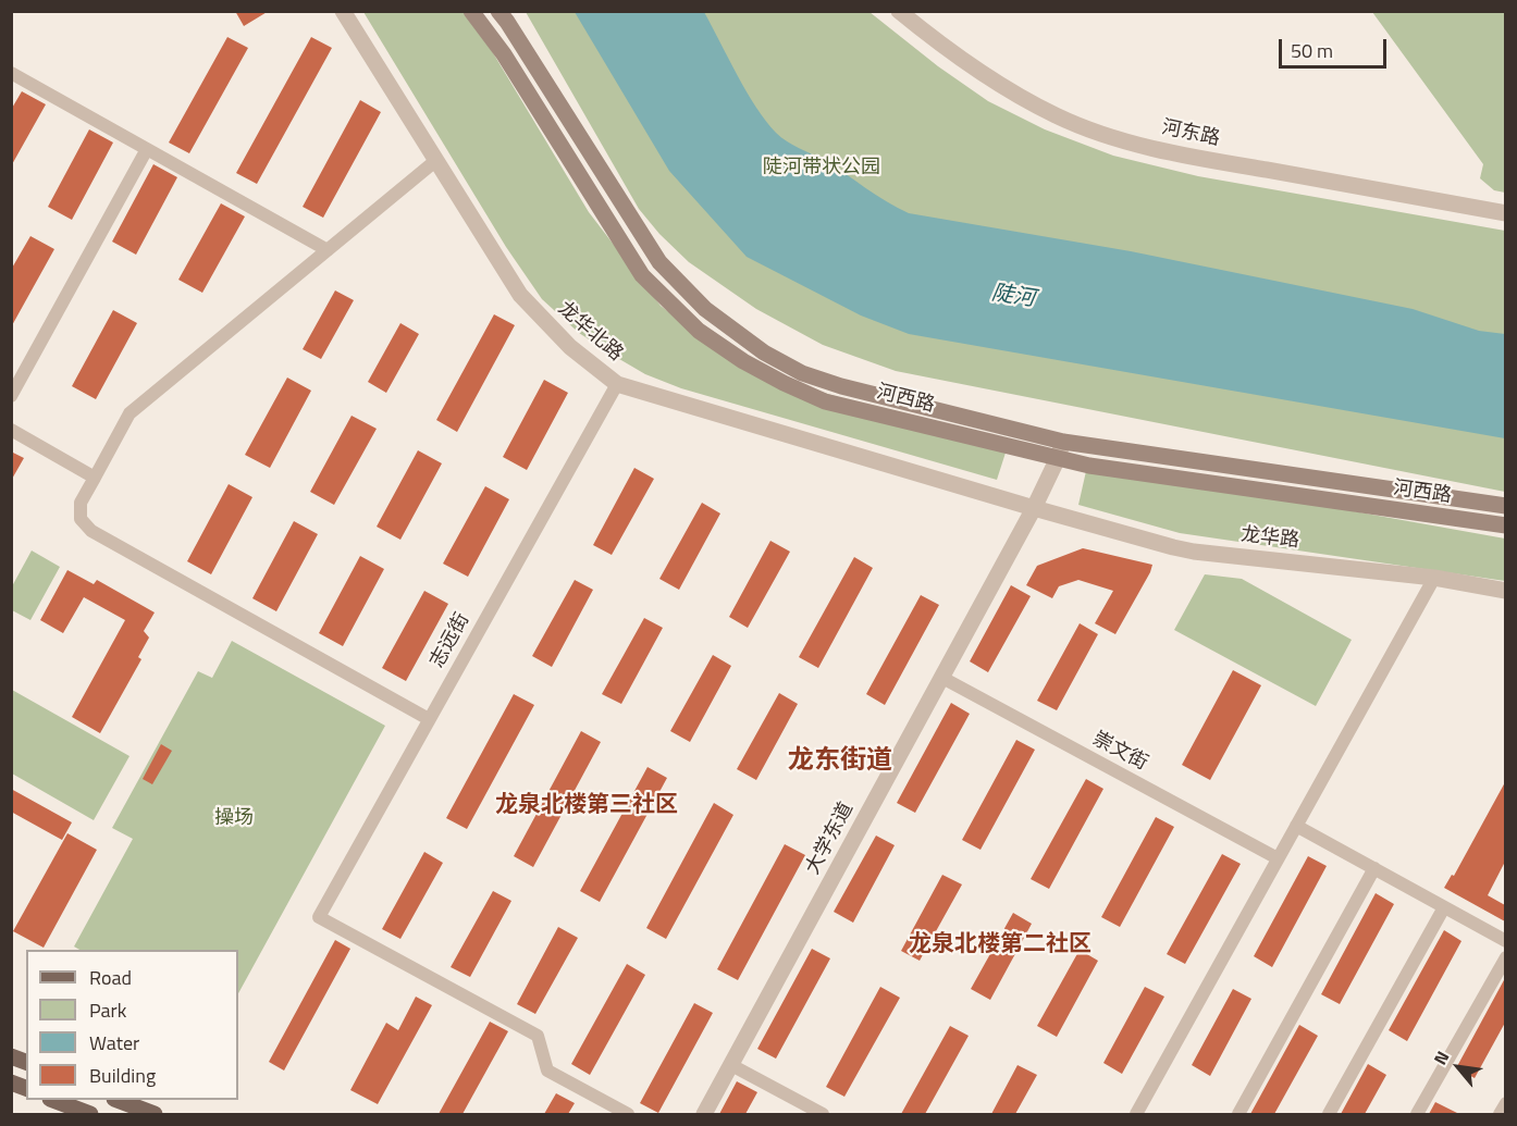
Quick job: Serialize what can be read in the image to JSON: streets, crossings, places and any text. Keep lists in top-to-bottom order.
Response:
{
  "streets": {
    "main road": ["河西路"],
    "street": [
      "河东路",
      "龙华北路",
      "龙华路",
      "志远街",
      "崇文街",
      "大学东道"
    ]
  },
  "crossings": [
    ["龙华北路", "龙华路"],
    ["龙华北路", "志远街"],
    ["龙华北路", "大学东道"],
    ["河西路", "大学东道"],
    ["龙华路", "大学东道"],
    ["崇文街", "大学东道"]
  ],
  "districts": ["龙东街道", "龙泉北楼第三社区", "龙泉北楼第二社区"],
  "water": ["陡河"],
  "parks": ["陡河带状公园", "操场"],
  "legend": [
    "Road",
    "Park",
    "Water",
    "Building"
  ],
  "scale_bar": "50 m",
  "north": "top left"
}
